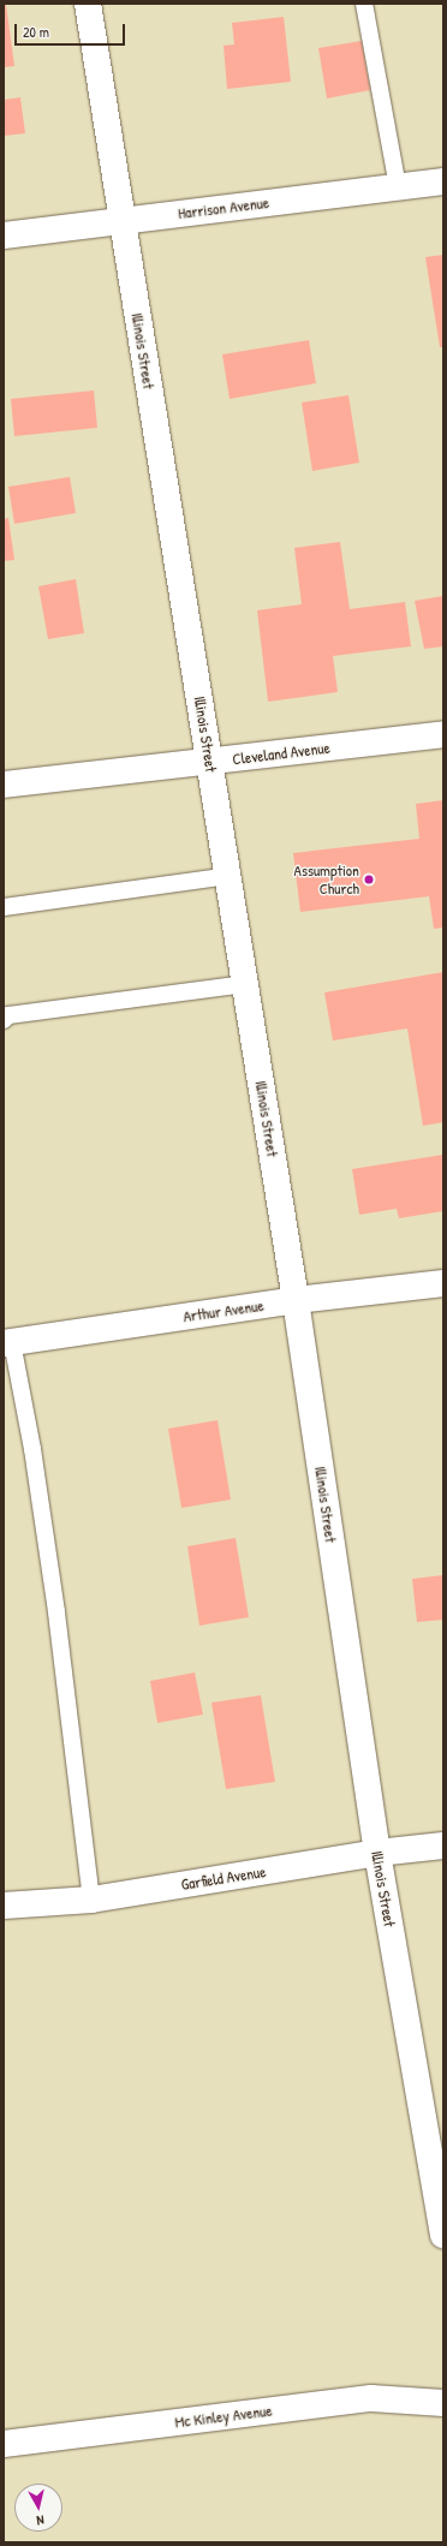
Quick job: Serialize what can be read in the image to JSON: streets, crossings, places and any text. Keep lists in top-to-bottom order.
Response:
{
  "streets": {
    "street": [
      "Harrison Avenue",
      "Illinois Street",
      "Cleveland Avenue",
      "Arthur Avenue",
      "Garfield Avenue",
      "Mc Kinley Avenue"
    ]
  },
  "crossings": [
    ["Harrison Avenue", "Illinois Street"],
    ["Illinois Street", "Cleveland Avenue"],
    ["Illinois Street", "Arthur Avenue"],
    ["Illinois Street", "Garfield Avenue"]
  ],
  "places": ["Assumption Church"],
  "scale_bar": "20 m",
  "north": "bottom"
}
